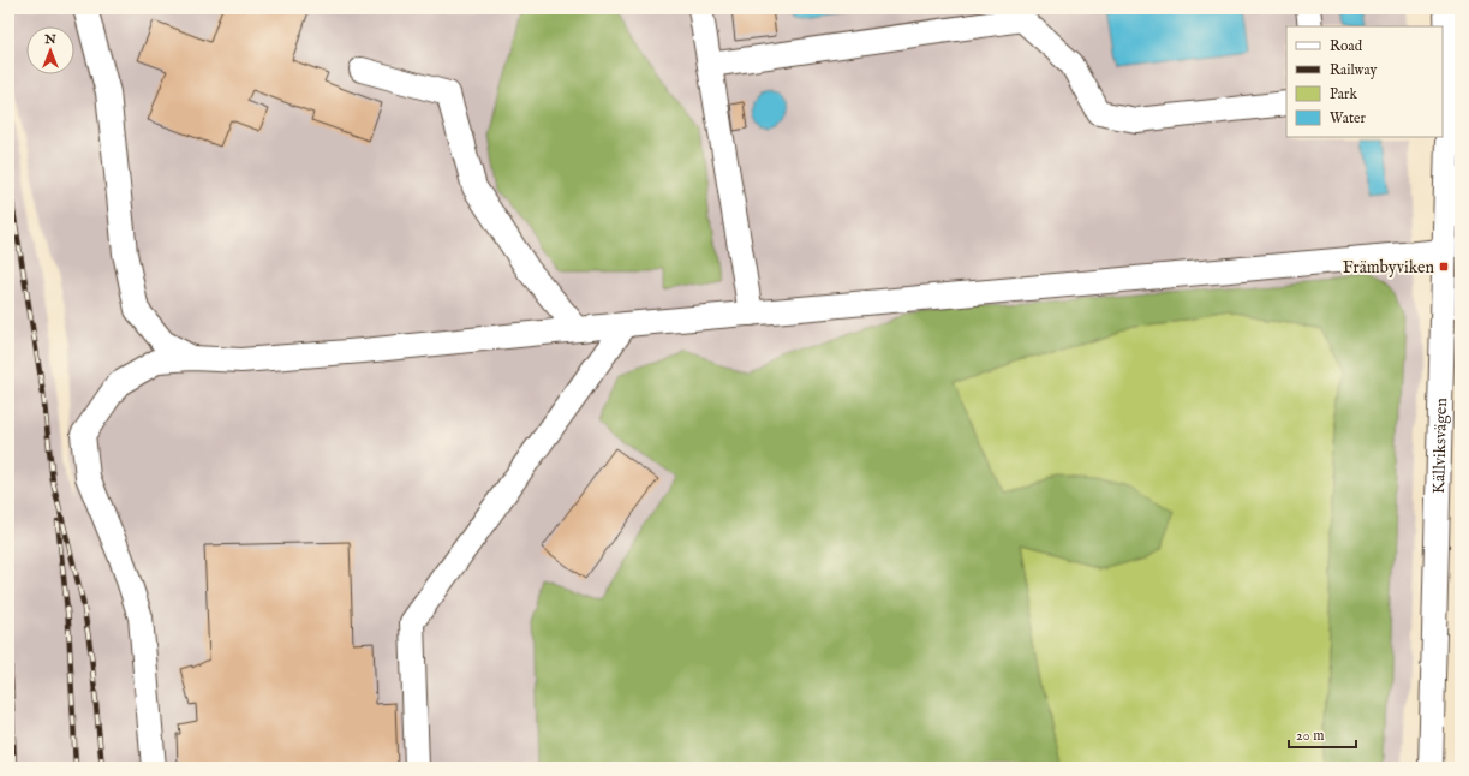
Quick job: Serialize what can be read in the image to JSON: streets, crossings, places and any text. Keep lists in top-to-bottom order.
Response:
{
  "streets": {
    "street": ["Källviksvägen"]
  },
  "places": {
    "transit": ["Främbyviken"]
  },
  "legend": [
    "Road",
    "Railway",
    "Park",
    "Water"
  ],
  "scale_bar": "20 m",
  "north": "top"
}
